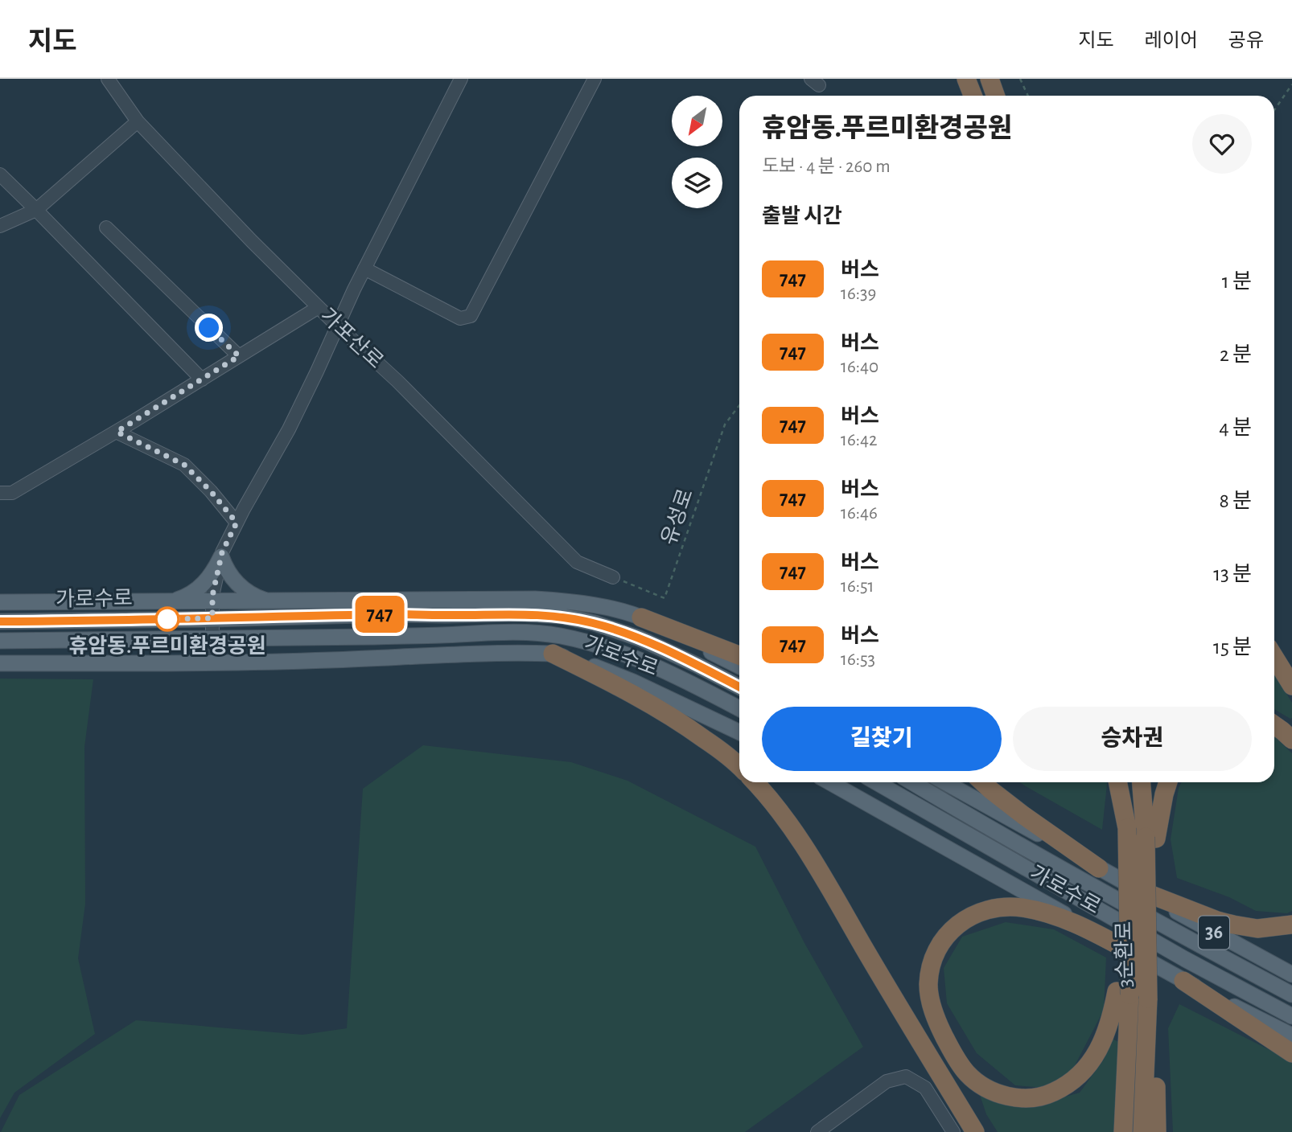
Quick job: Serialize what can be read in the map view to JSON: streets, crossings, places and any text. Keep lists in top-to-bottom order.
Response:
{
  "streets": {
    "highway": ["36", "3순환로"],
    "main road": ["가로수로"],
    "street": ["가포산로"],
    "path": ["유성로"]
  },
  "crossings": [
    ["가포산로", "유성로"],
    ["가로수로", "36"],
    ["가로수로", "3순환로"]
  ],
  "places": ["휴암동.푸르미환경공원"],
  "lines": ["bus line 747"],
  "north": "bottom left",
  "page": {
    "header": "지도",
    "nav": ["지도", "레이어", "공유"],
    "on_map": "747",
    "heading": [
      ["휴암동.푸르미환경공원", "도보 · 4 분 · 260 m"],
      "출발 시간"
    ],
    "list": [
      {
        "mark": "747",
        "name": "버스",
        "note": "16:39",
        "value": "1 분"
      },
      {
        "mark": "747",
        "name": "버스",
        "note": "16:40",
        "value": "2 분"
      },
      {
        "mark": "747",
        "name": "버스",
        "note": "16:42",
        "value": "4 분"
      },
      {
        "mark": "747",
        "name": "버스",
        "note": "16:46",
        "value": "8 분"
      },
      {
        "mark": "747",
        "name": "버스",
        "note": "16:51",
        "value": "13 분"
      },
      {
        "mark": "747",
        "name": "버스",
        "note": "16:53",
        "value": "15 분"
      }
    ],
    "buttons": ["길찾기", "승차권"]
  }
}
